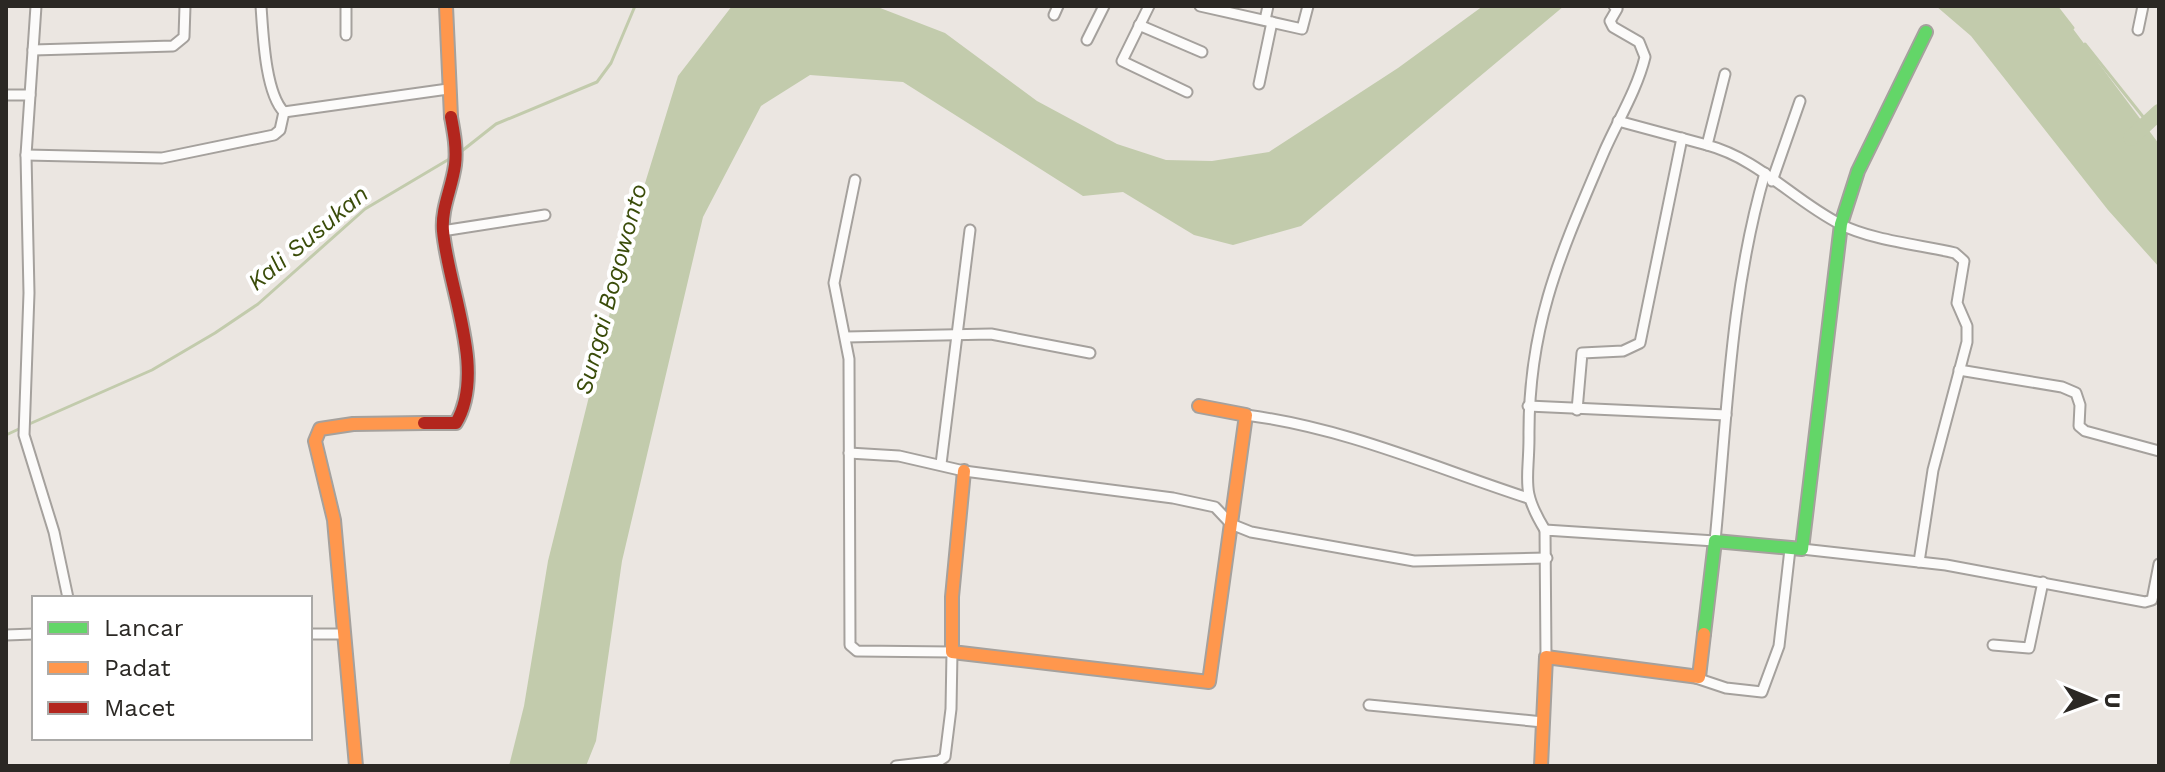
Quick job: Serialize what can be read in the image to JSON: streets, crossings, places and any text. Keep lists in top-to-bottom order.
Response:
{
  "water": ["Kali Susukan", "Sungai Bogowonto"],
  "legend": ["Lancar", "Padat", "Macet"],
  "north": "right"
}
